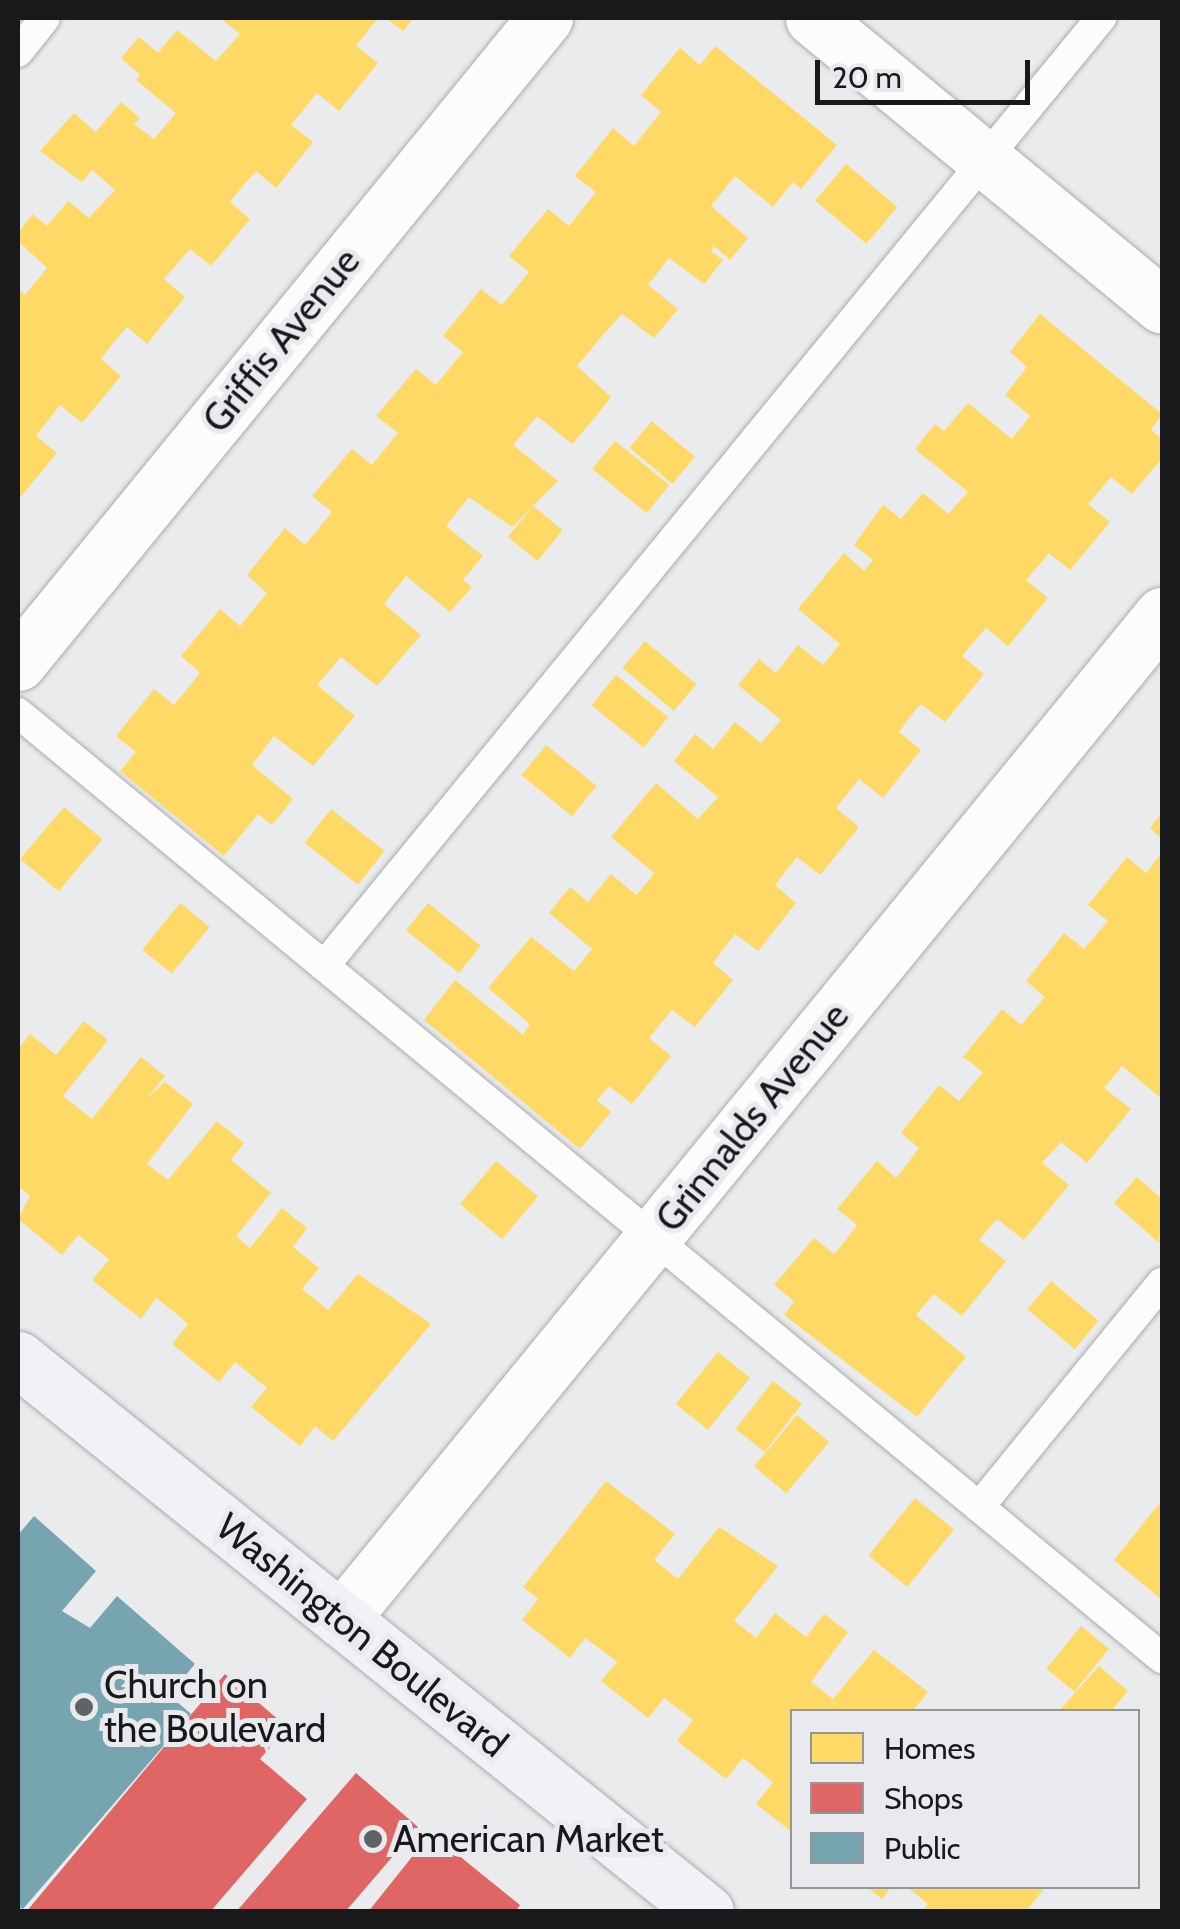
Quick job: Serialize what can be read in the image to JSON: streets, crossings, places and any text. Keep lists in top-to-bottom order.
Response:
{
  "streets": {
    "main road": ["Washington Boulevard"],
    "street": ["Griffis Avenue", "Grinnalds Avenue"]
  },
  "crossings": [
    ["Grinnalds Avenue", "Washington Boulevard"]
  ],
  "places": ["Church on the Boulevard", "American Market"],
  "legend": ["Homes", "Shops", "Public"],
  "scale_bar": "20 m"
}
